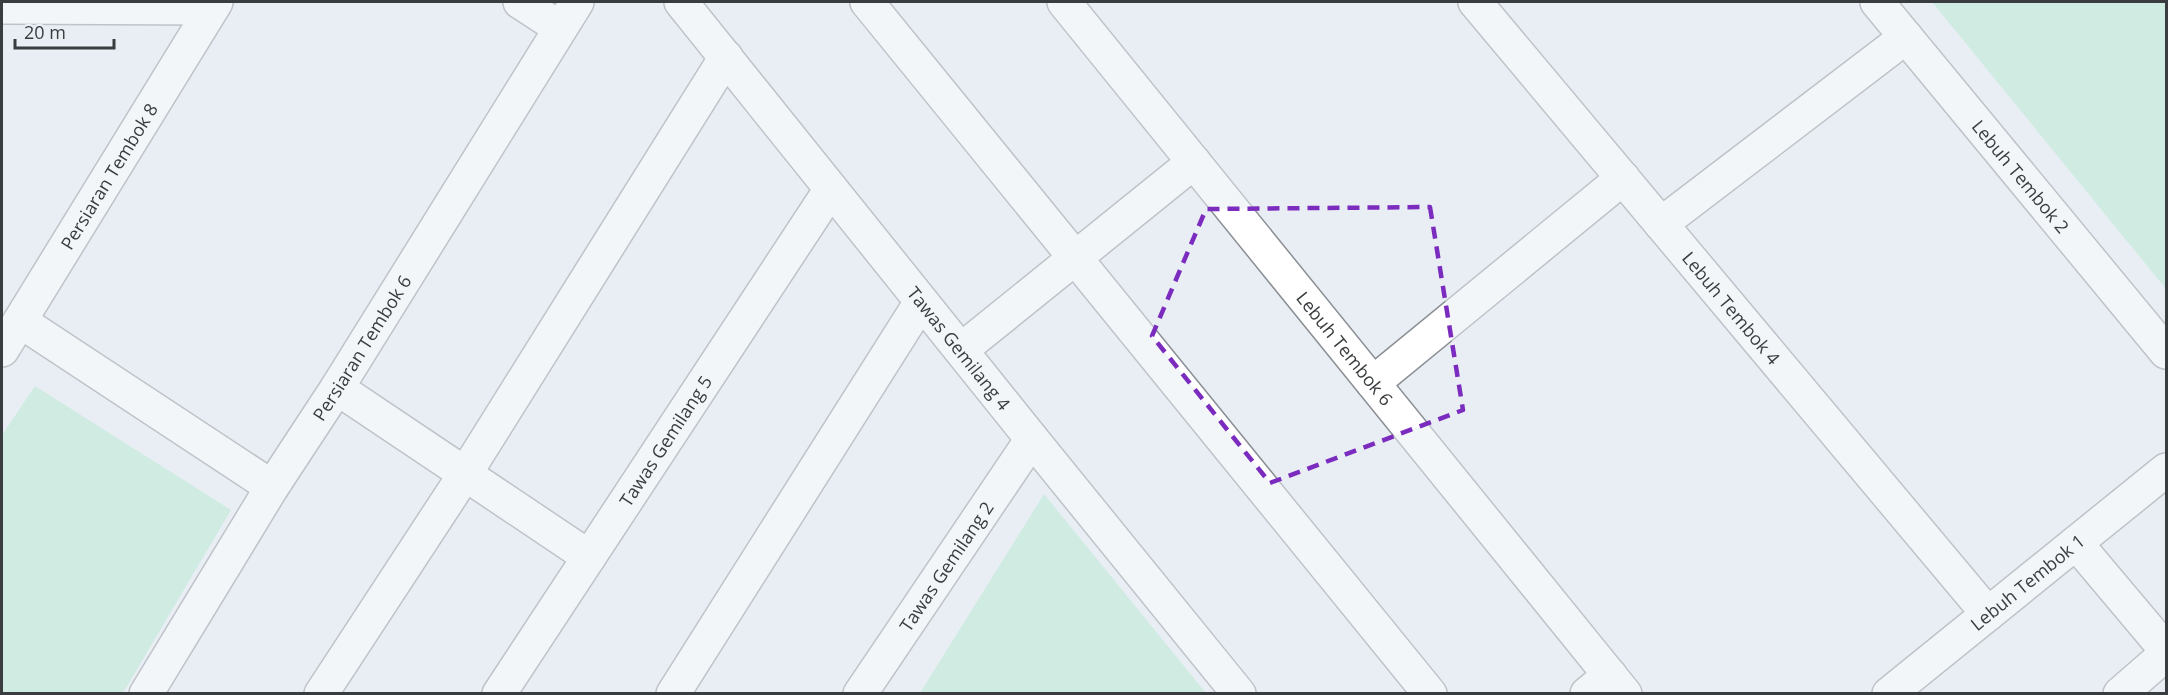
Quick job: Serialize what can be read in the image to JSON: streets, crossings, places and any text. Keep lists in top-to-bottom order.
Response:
{
  "streets": {
    "street": [
      "Persiaran Tembok 8",
      "Lebuh Tembok 2",
      "Lebuh Tembok 4",
      "Persiaran Tembok 6",
      "Lebuh Tembok 6",
      "Tawas Gemilang 4",
      "Tawas Gemilang 5",
      "Tawas Gemilang 2",
      "Lebuh Tembok 1"
    ]
  },
  "crossings": [
    ["Lebuh Tembok 4", "Lebuh Tembok 1"],
    ["Tawas Gemilang 4", "Tawas Gemilang 5"],
    ["Tawas Gemilang 4", "Tawas Gemilang 2"]
  ],
  "scale_bar": "20 m"
}
